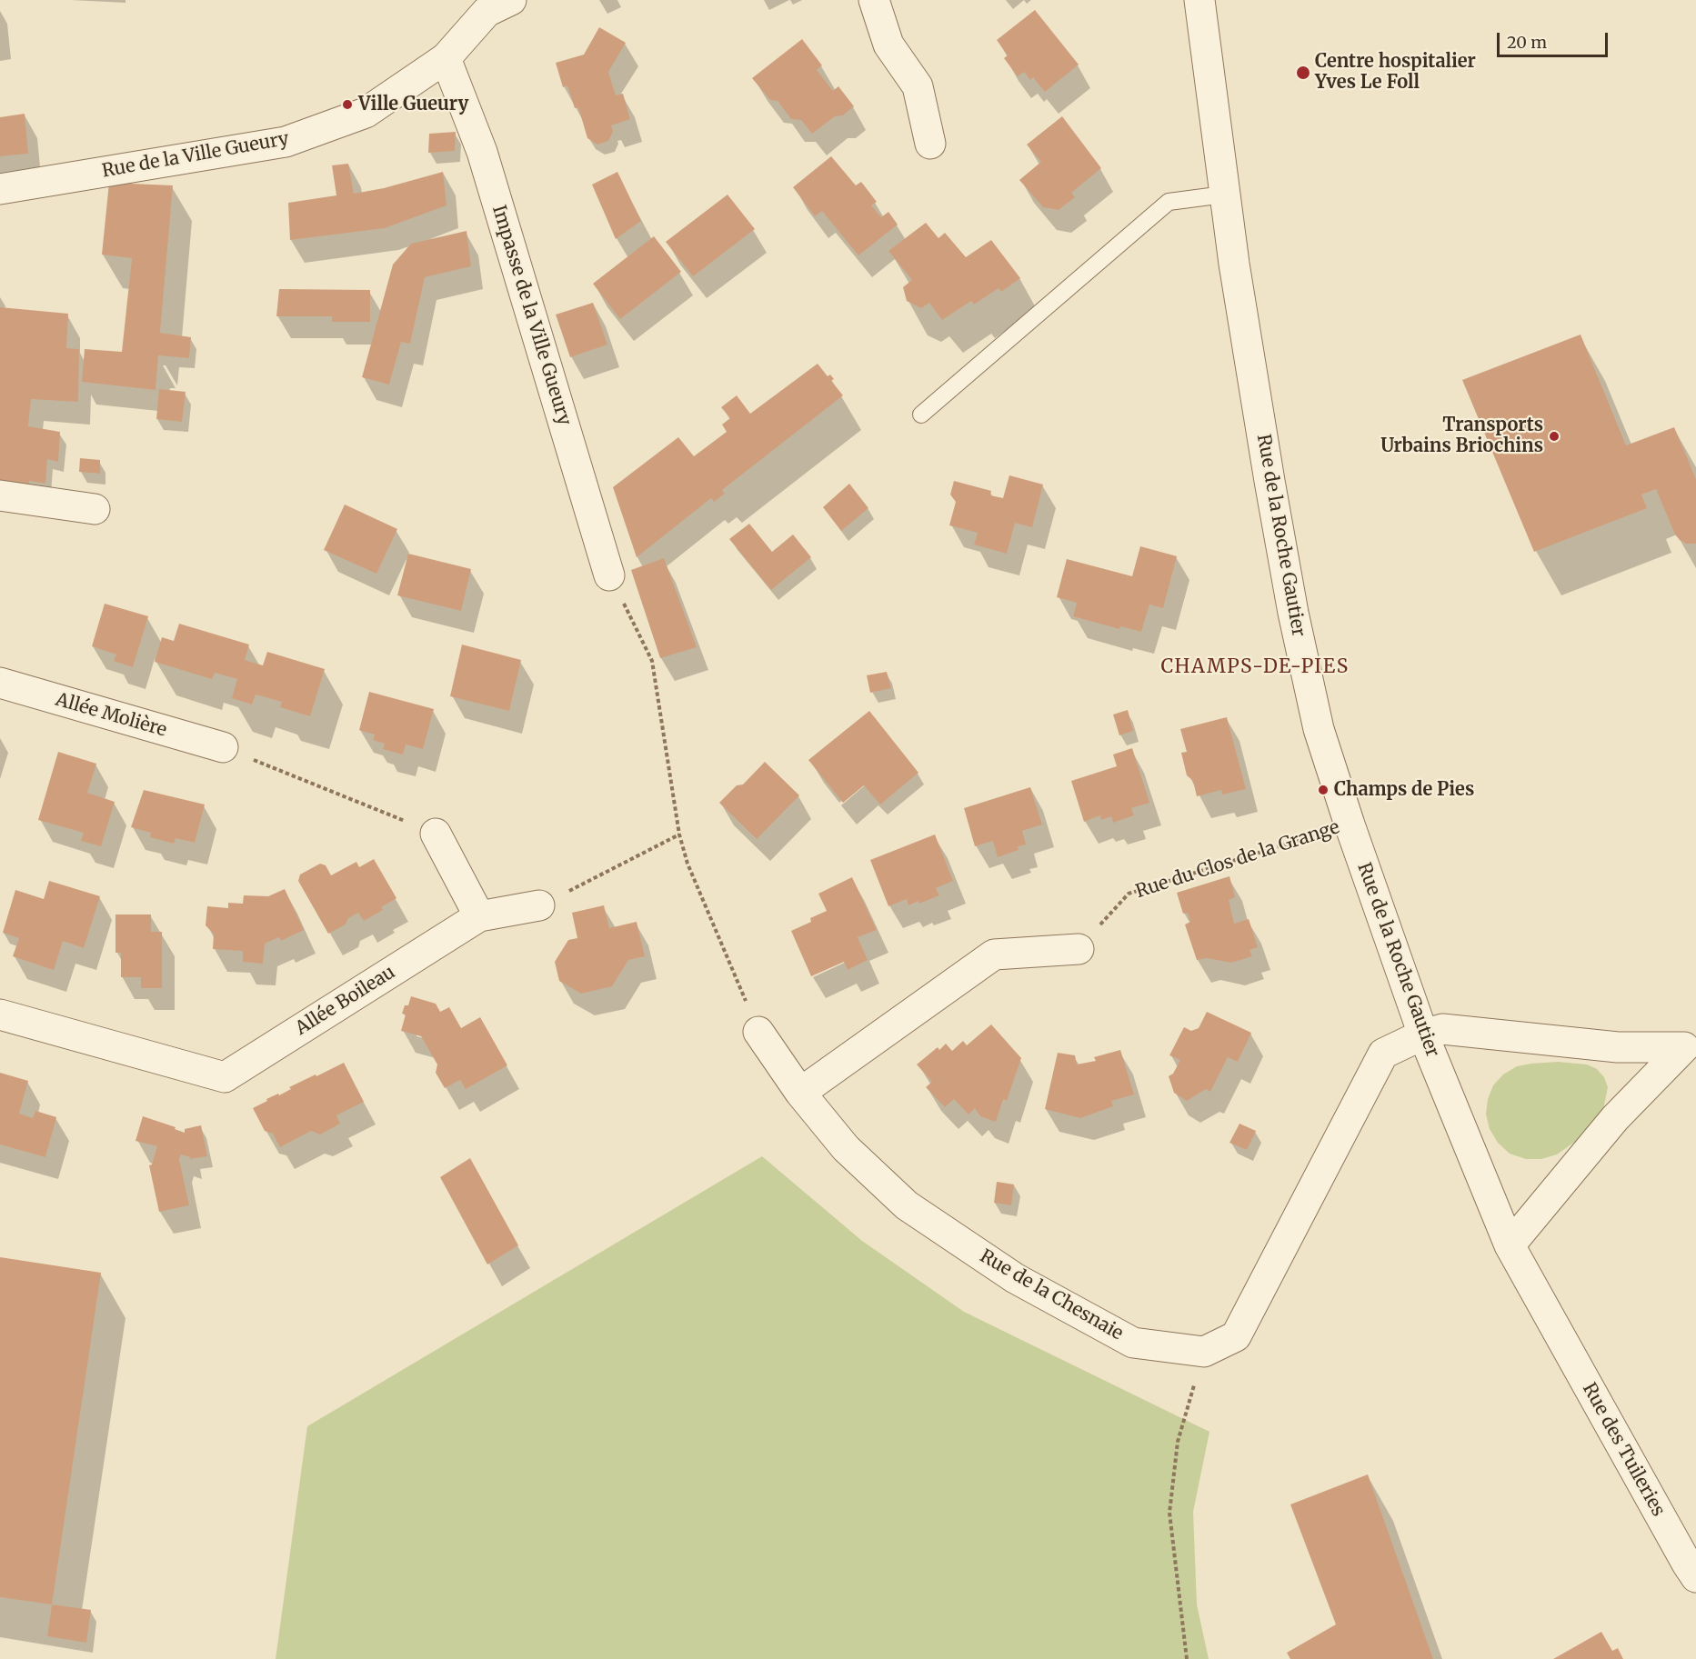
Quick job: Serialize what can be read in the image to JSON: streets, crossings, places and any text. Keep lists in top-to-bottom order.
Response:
{
  "streets": {
    "street": [
      "Rue de la Ville Gueury",
      "Impasse de la Ville Gueury",
      "Rue de la Roche Gautier",
      "Allée Molière",
      "Allée Boileau",
      "Rue de la Chesnaie",
      "Rue des Tuileries"
    ],
    "path": ["Rue du Clos de la Grange"]
  },
  "crossings": [
    ["Rue de la Ville Gueury", "Impasse de la Ville Gueury"],
    ["Rue de la Roche Gautier", "Rue du Clos de la Grange"],
    ["Rue de la Roche Gautier", "Rue des Tuileries"]
  ],
  "districts": ["CHAMPS-DE-PIES"],
  "places": [
    "Centre hospitalier Yves Le Foll",
    "Ville Gueury",
    "Transports Urbains Briochins",
    "Champs de Pies"
  ],
  "scale_bar": "20 m"
}
